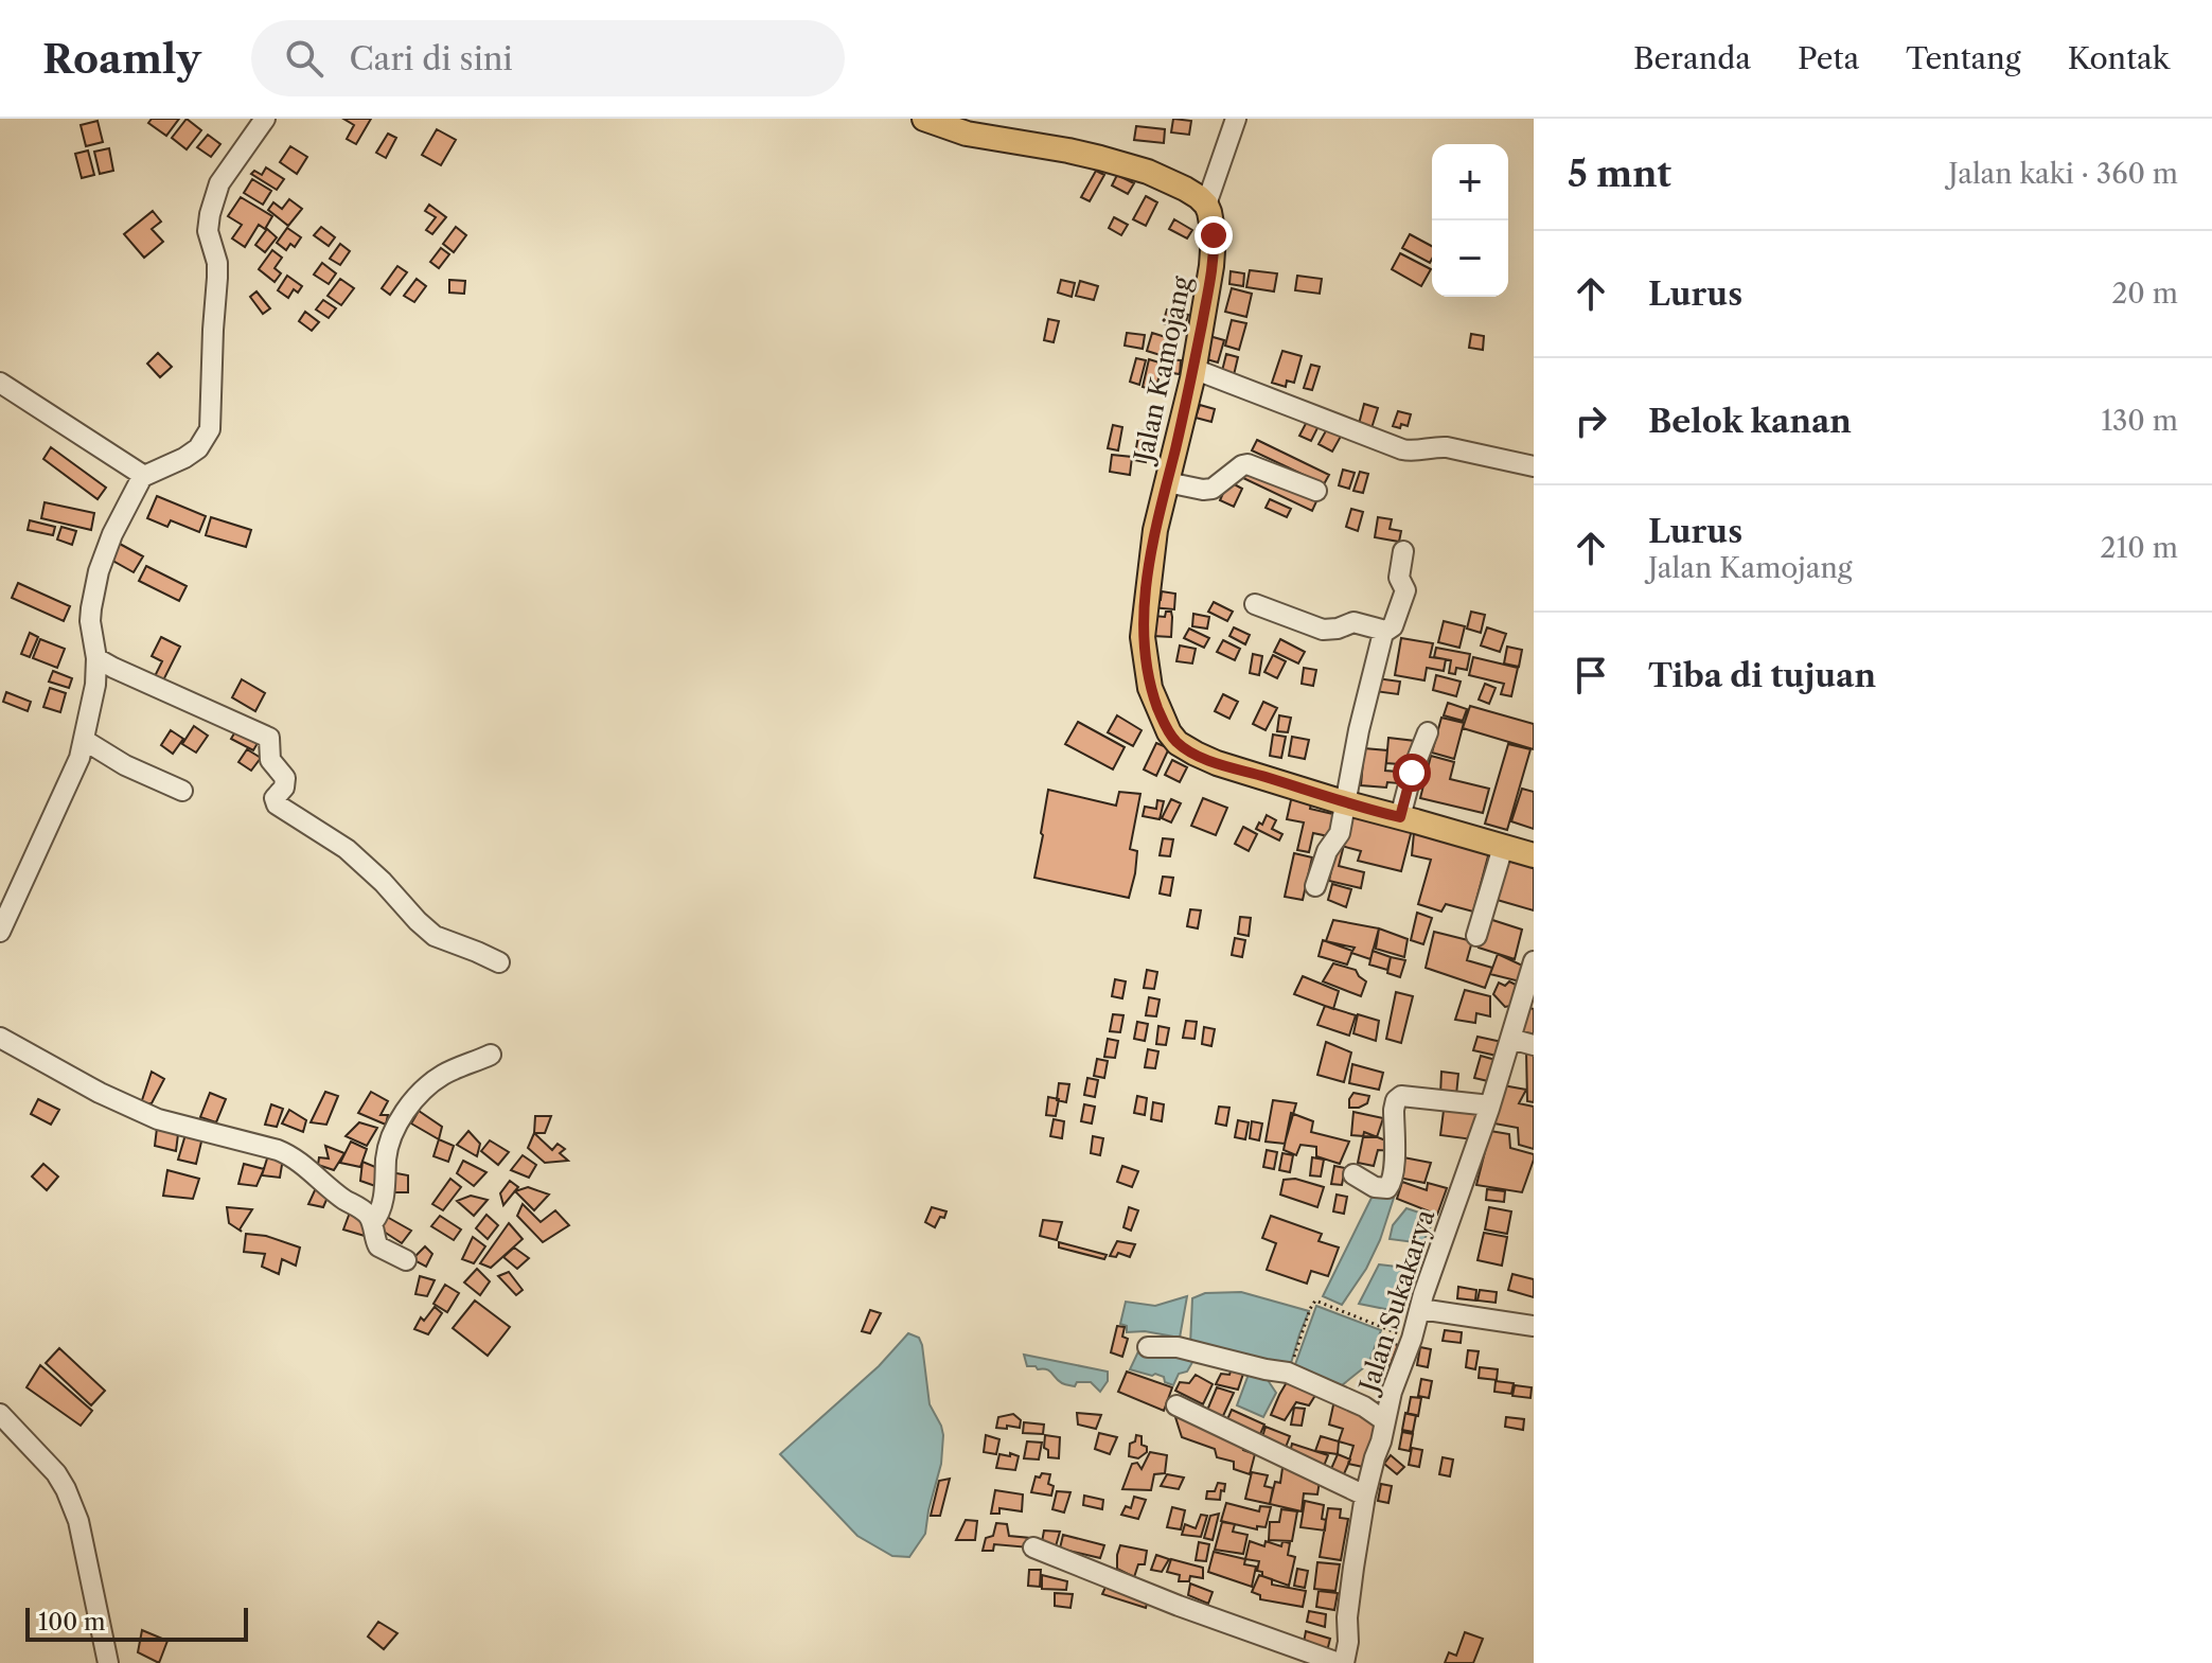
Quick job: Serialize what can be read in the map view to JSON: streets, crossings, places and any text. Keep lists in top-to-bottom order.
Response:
{
  "streets": {
    "main road": ["Jalan Kamojang"],
    "street": ["Jalan Sukakarya"]
  },
  "scale_bar": "100 m",
  "page": {
    "header": "Roamly",
    "search": "Cari di sini",
    "nav": [
      "Beranda",
      "Peta",
      "Tentang",
      "Kontak"
    ],
    "heading": ["5 mnt", "Jalan kaki · 360 m"],
    "map_buttons": ["+", "−"],
    "list": [
      ["Lurus", "20 m"],
      ["Belok kanan", "130 m"],
      ["Lurus", "Jalan Kamojang", "210 m"],
      "Tiba di tujuan"
    ],
    "scale": "100 m"
  }
}
